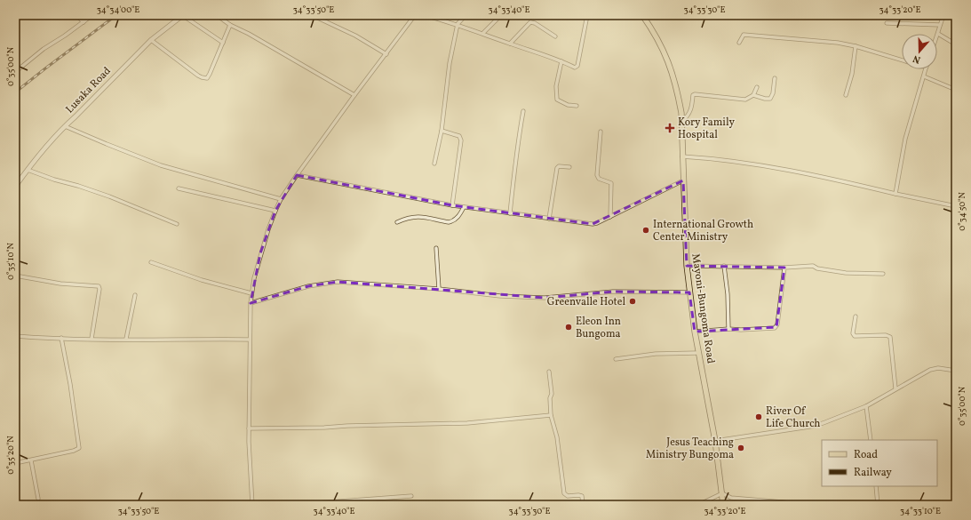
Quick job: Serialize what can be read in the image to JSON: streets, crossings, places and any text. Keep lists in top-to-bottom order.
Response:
{
  "streets": {
    "main road": ["Mayoni-Bungoma Road"],
    "street": ["Lusaka Road"]
  },
  "places": {
    "health": ["Kory Family Hospital"],
    "other": [
      "International Growth Center Ministry",
      "Greenvalle Hotel",
      "Eleon Inn Bungoma",
      "River Of Life Church",
      "Jesus Teaching Ministry Bungoma"
    ]
  },
  "legend": ["Road", "Railway"],
  "north": "bottom",
  "coordinates": [
    "34°34'00\"E",
    "34°33'50\"E",
    "34°33'40\"E",
    "34°33'30\"E",
    "34°33'20\"E",
    "0°35'00\"N",
    "0°34'50\"N",
    "0°35'10\"N",
    "0°35'20\"N",
    "34°33'10\"E"
  ]
}
